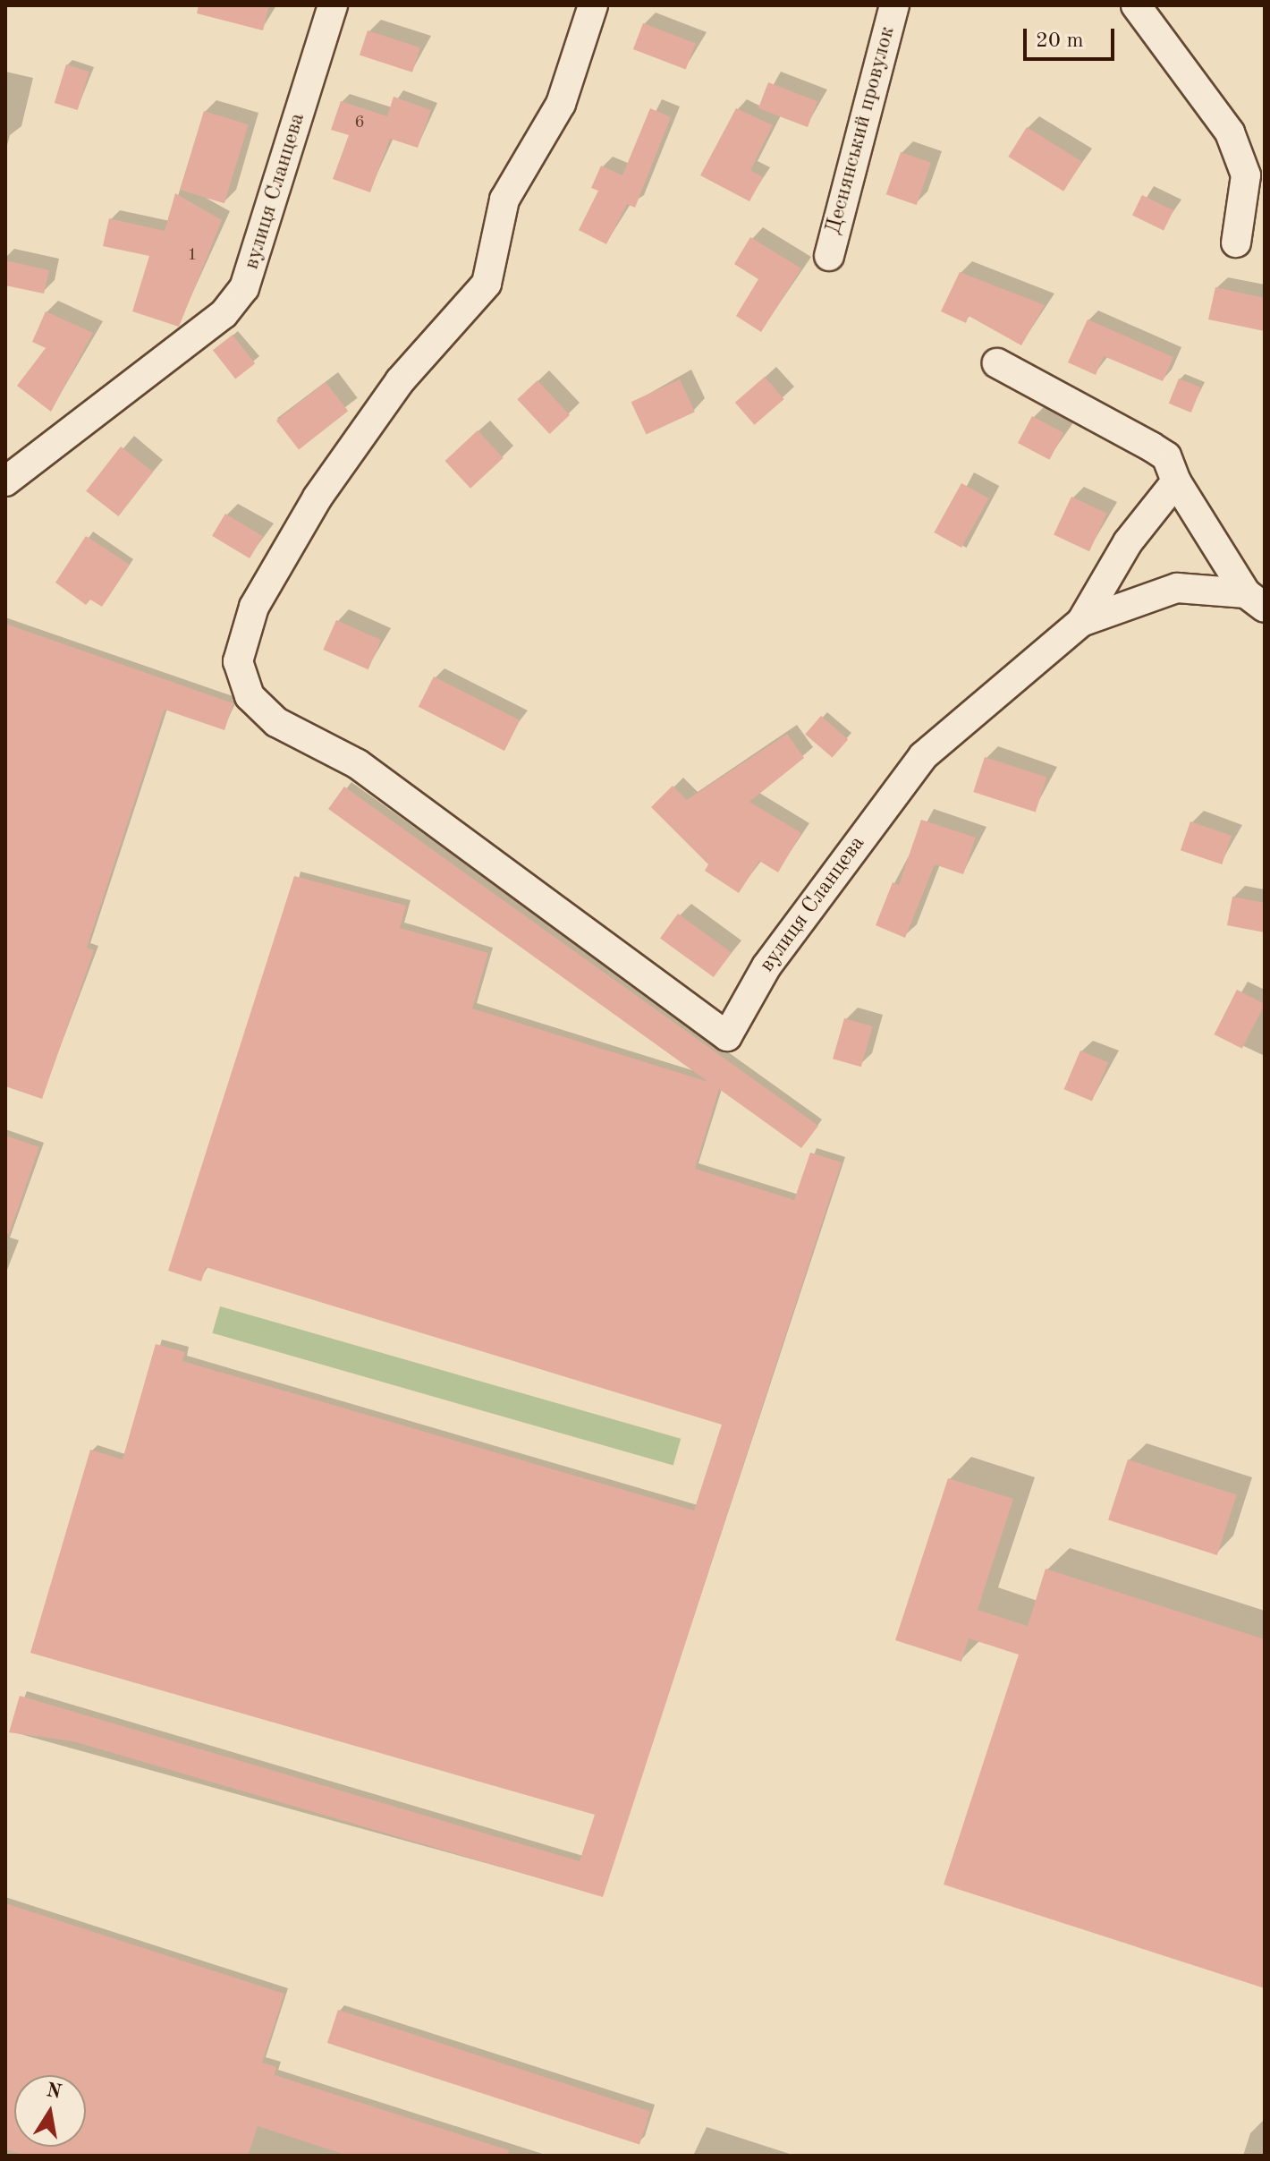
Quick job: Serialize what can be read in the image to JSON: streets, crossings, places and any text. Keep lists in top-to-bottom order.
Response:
{
  "streets": {
    "street": ["Деснянський провулок", "вулиця Сланцева"]
  },
  "house_numbers": ["6", "1"],
  "scale_bar": "20 m",
  "north": "top"
}
